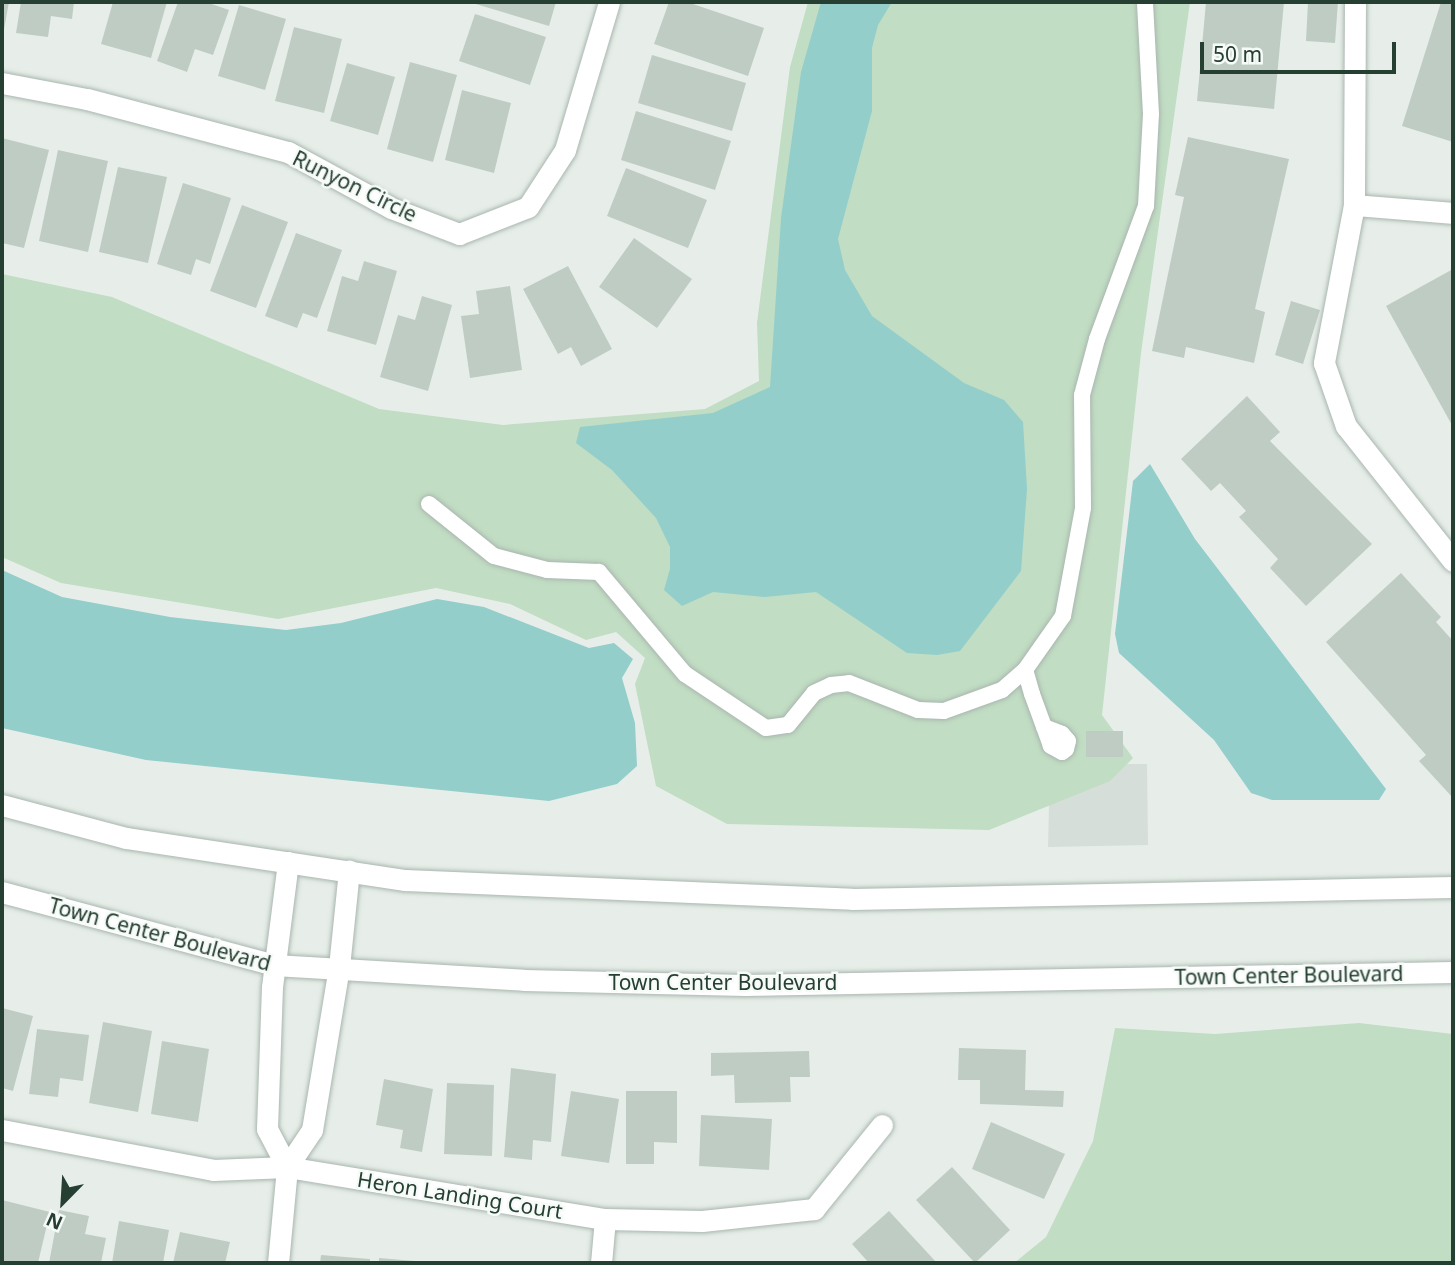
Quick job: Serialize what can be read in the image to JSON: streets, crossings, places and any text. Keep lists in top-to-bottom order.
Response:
{
  "streets": {
    "street": ["Runyon Circle", "Town Center Boulevard", "Heron Landing Court"]
  },
  "scale_bar": "50 m",
  "north": "bottom left"
}
